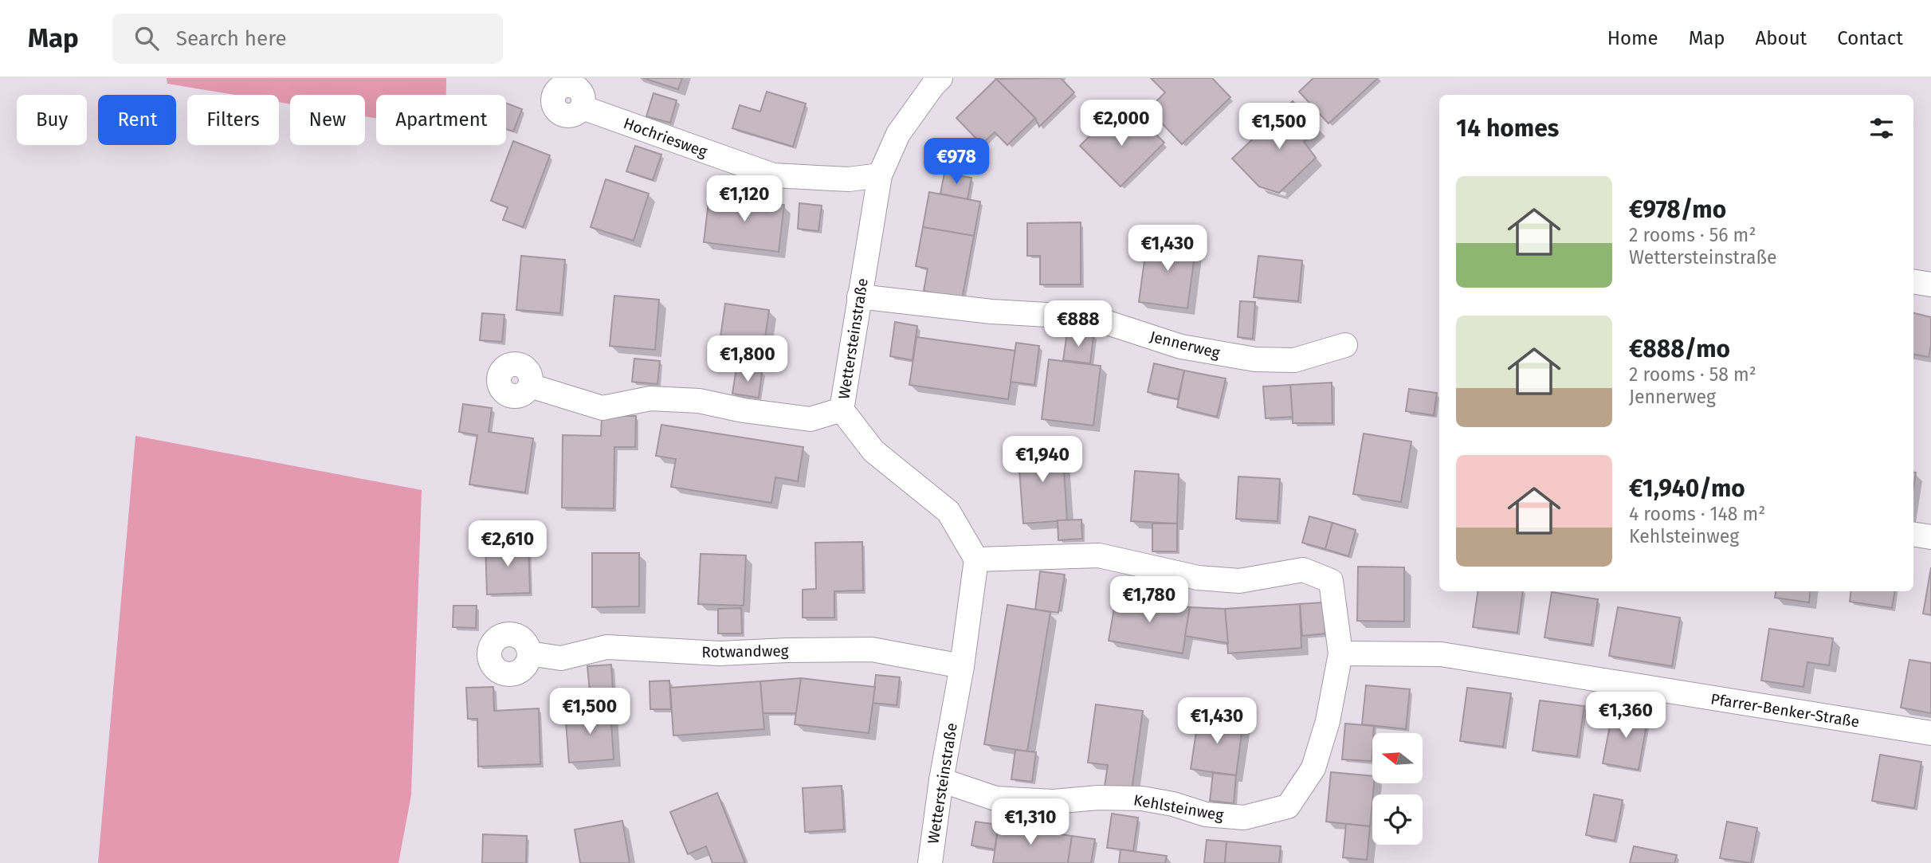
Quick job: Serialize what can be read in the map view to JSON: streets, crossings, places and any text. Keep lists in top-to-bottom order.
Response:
{
  "streets": {
    "street": [
      "Hochriesweg",
      "Wettersteinstraße",
      "Jennerweg",
      "Rotwandweg",
      "Pfarrer-Benker-Straße",
      "Kehlsteinweg"
    ]
  },
  "crossings": [
    ["Hochriesweg", "Wettersteinstraße"],
    ["Wettersteinstraße", "Jennerweg"],
    ["Wettersteinstraße", "Rotwandweg"],
    ["Wettersteinstraße", "Kehlsteinweg"],
    ["Pfarrer-Benker-Straße", "Kehlsteinweg"]
  ],
  "north": "left",
  "page": {
    "header": "Map",
    "search": "Search here",
    "nav": [
      "Home",
      "Map",
      "About",
      "Contact"
    ],
    "chip": [
      "Buy",
      "Rent",
      "Filters",
      "New",
      "Apartment"
    ],
    "heading": "14 homes",
    "price": [
      "€2,000",
      "€1,500",
      "€978",
      "€1,120",
      "€1,430",
      "€888",
      "€1,800",
      "€1,940",
      "€2,610",
      "€1,780",
      "€1,500",
      "€1,360",
      "€1,430",
      "€1,310"
    ],
    "list": [
      {
        "name": "€978/mo",
        "note": "2 rooms · 56 m² · Wettersteinstraße"
      },
      {
        "name": "€888/mo",
        "note": "2 rooms · 58 m² · Jennerweg"
      },
      {
        "name": "€1,940/mo",
        "note": "4 rooms · 148 m² · Kehlsteinweg"
      }
    ]
  }
}
